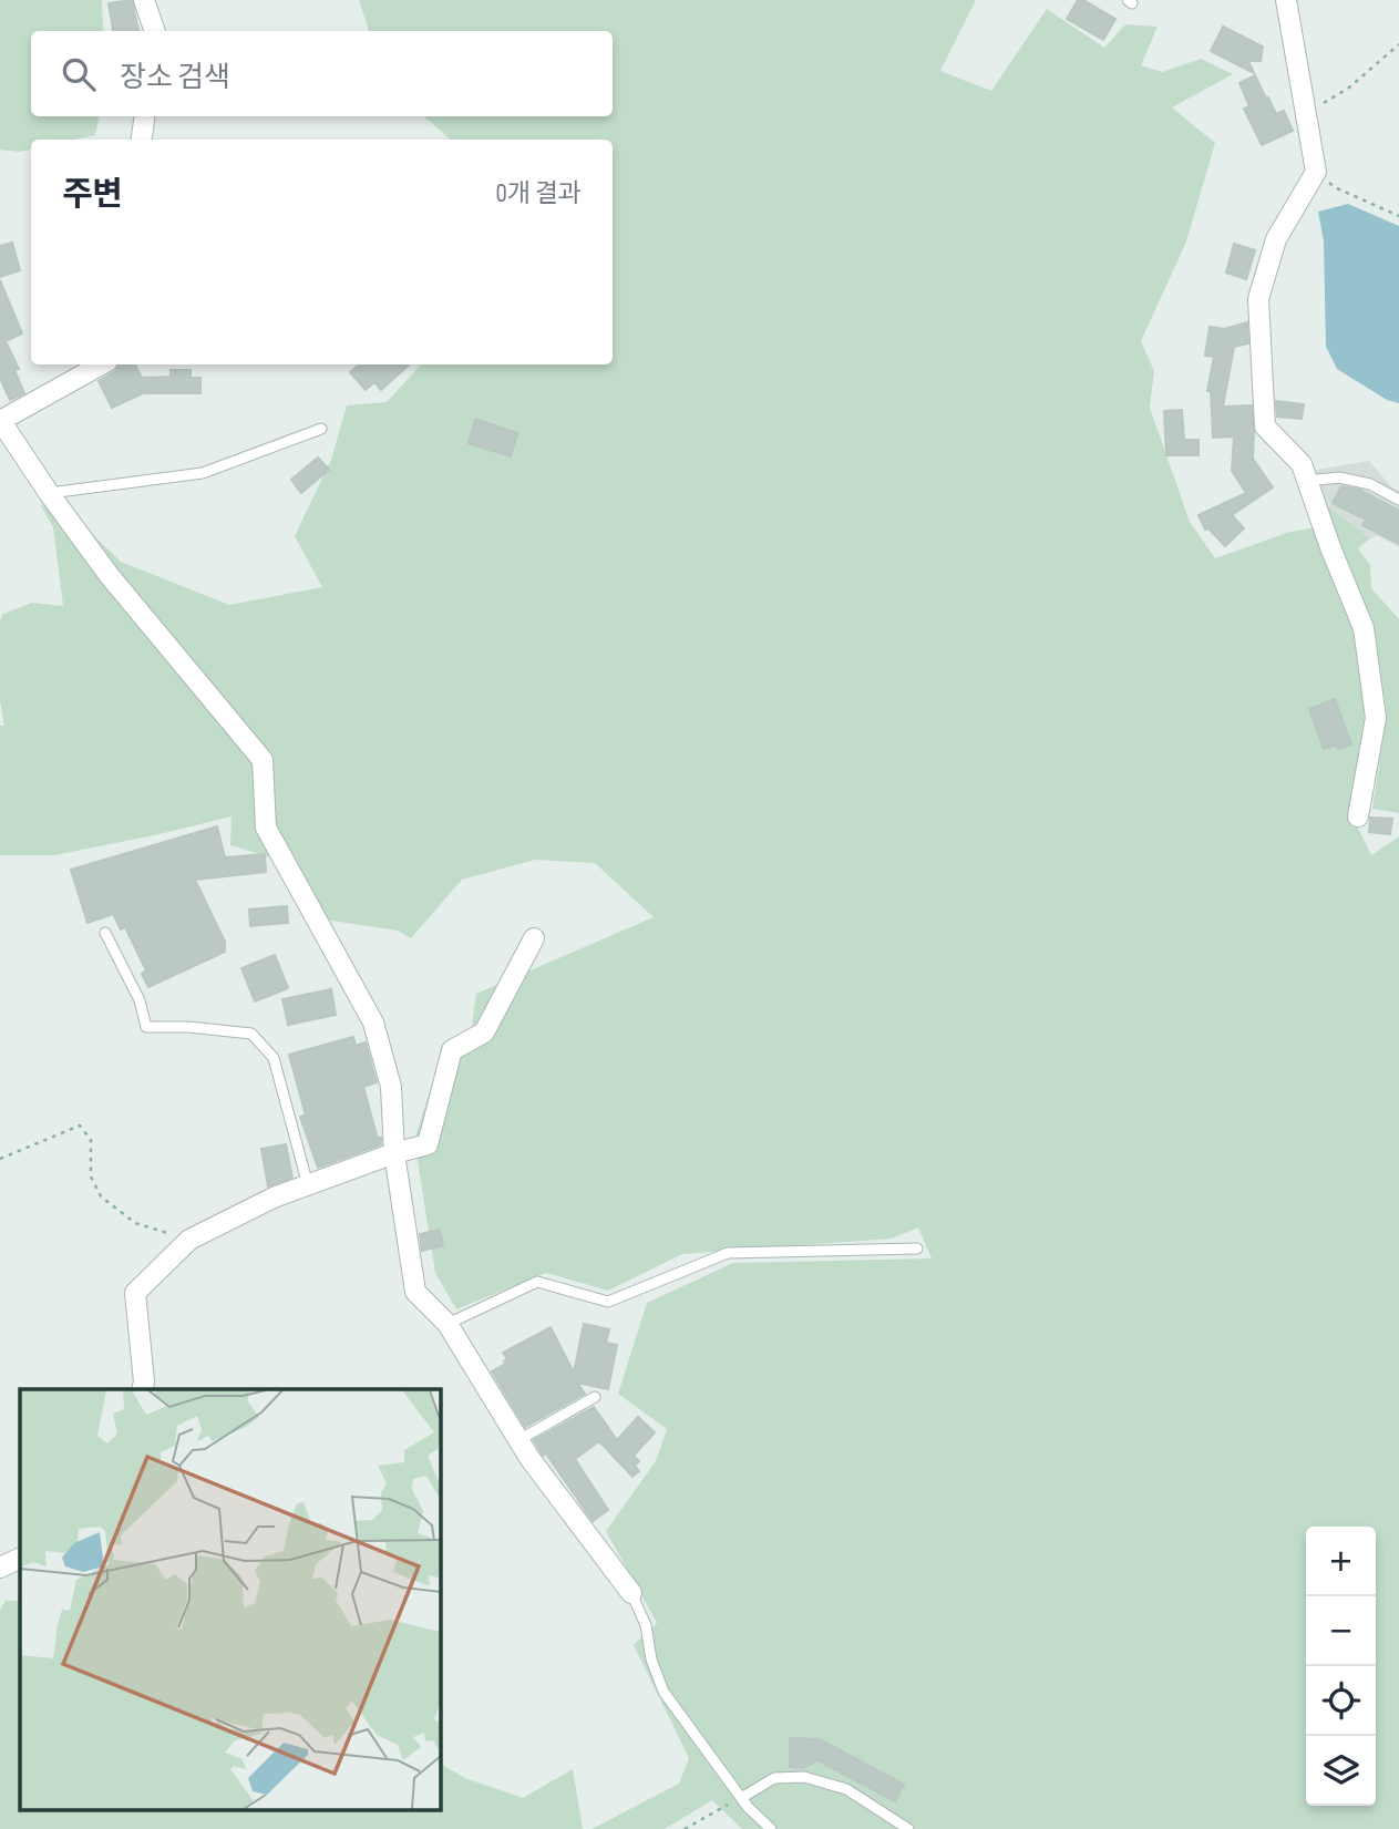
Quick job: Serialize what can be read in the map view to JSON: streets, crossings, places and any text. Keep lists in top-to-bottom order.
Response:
{
  "page": {
    "search": "장소 검색",
    "heading": ["주변", "0개 결과"],
    "map_buttons": ["+", "−"]
  }
}
